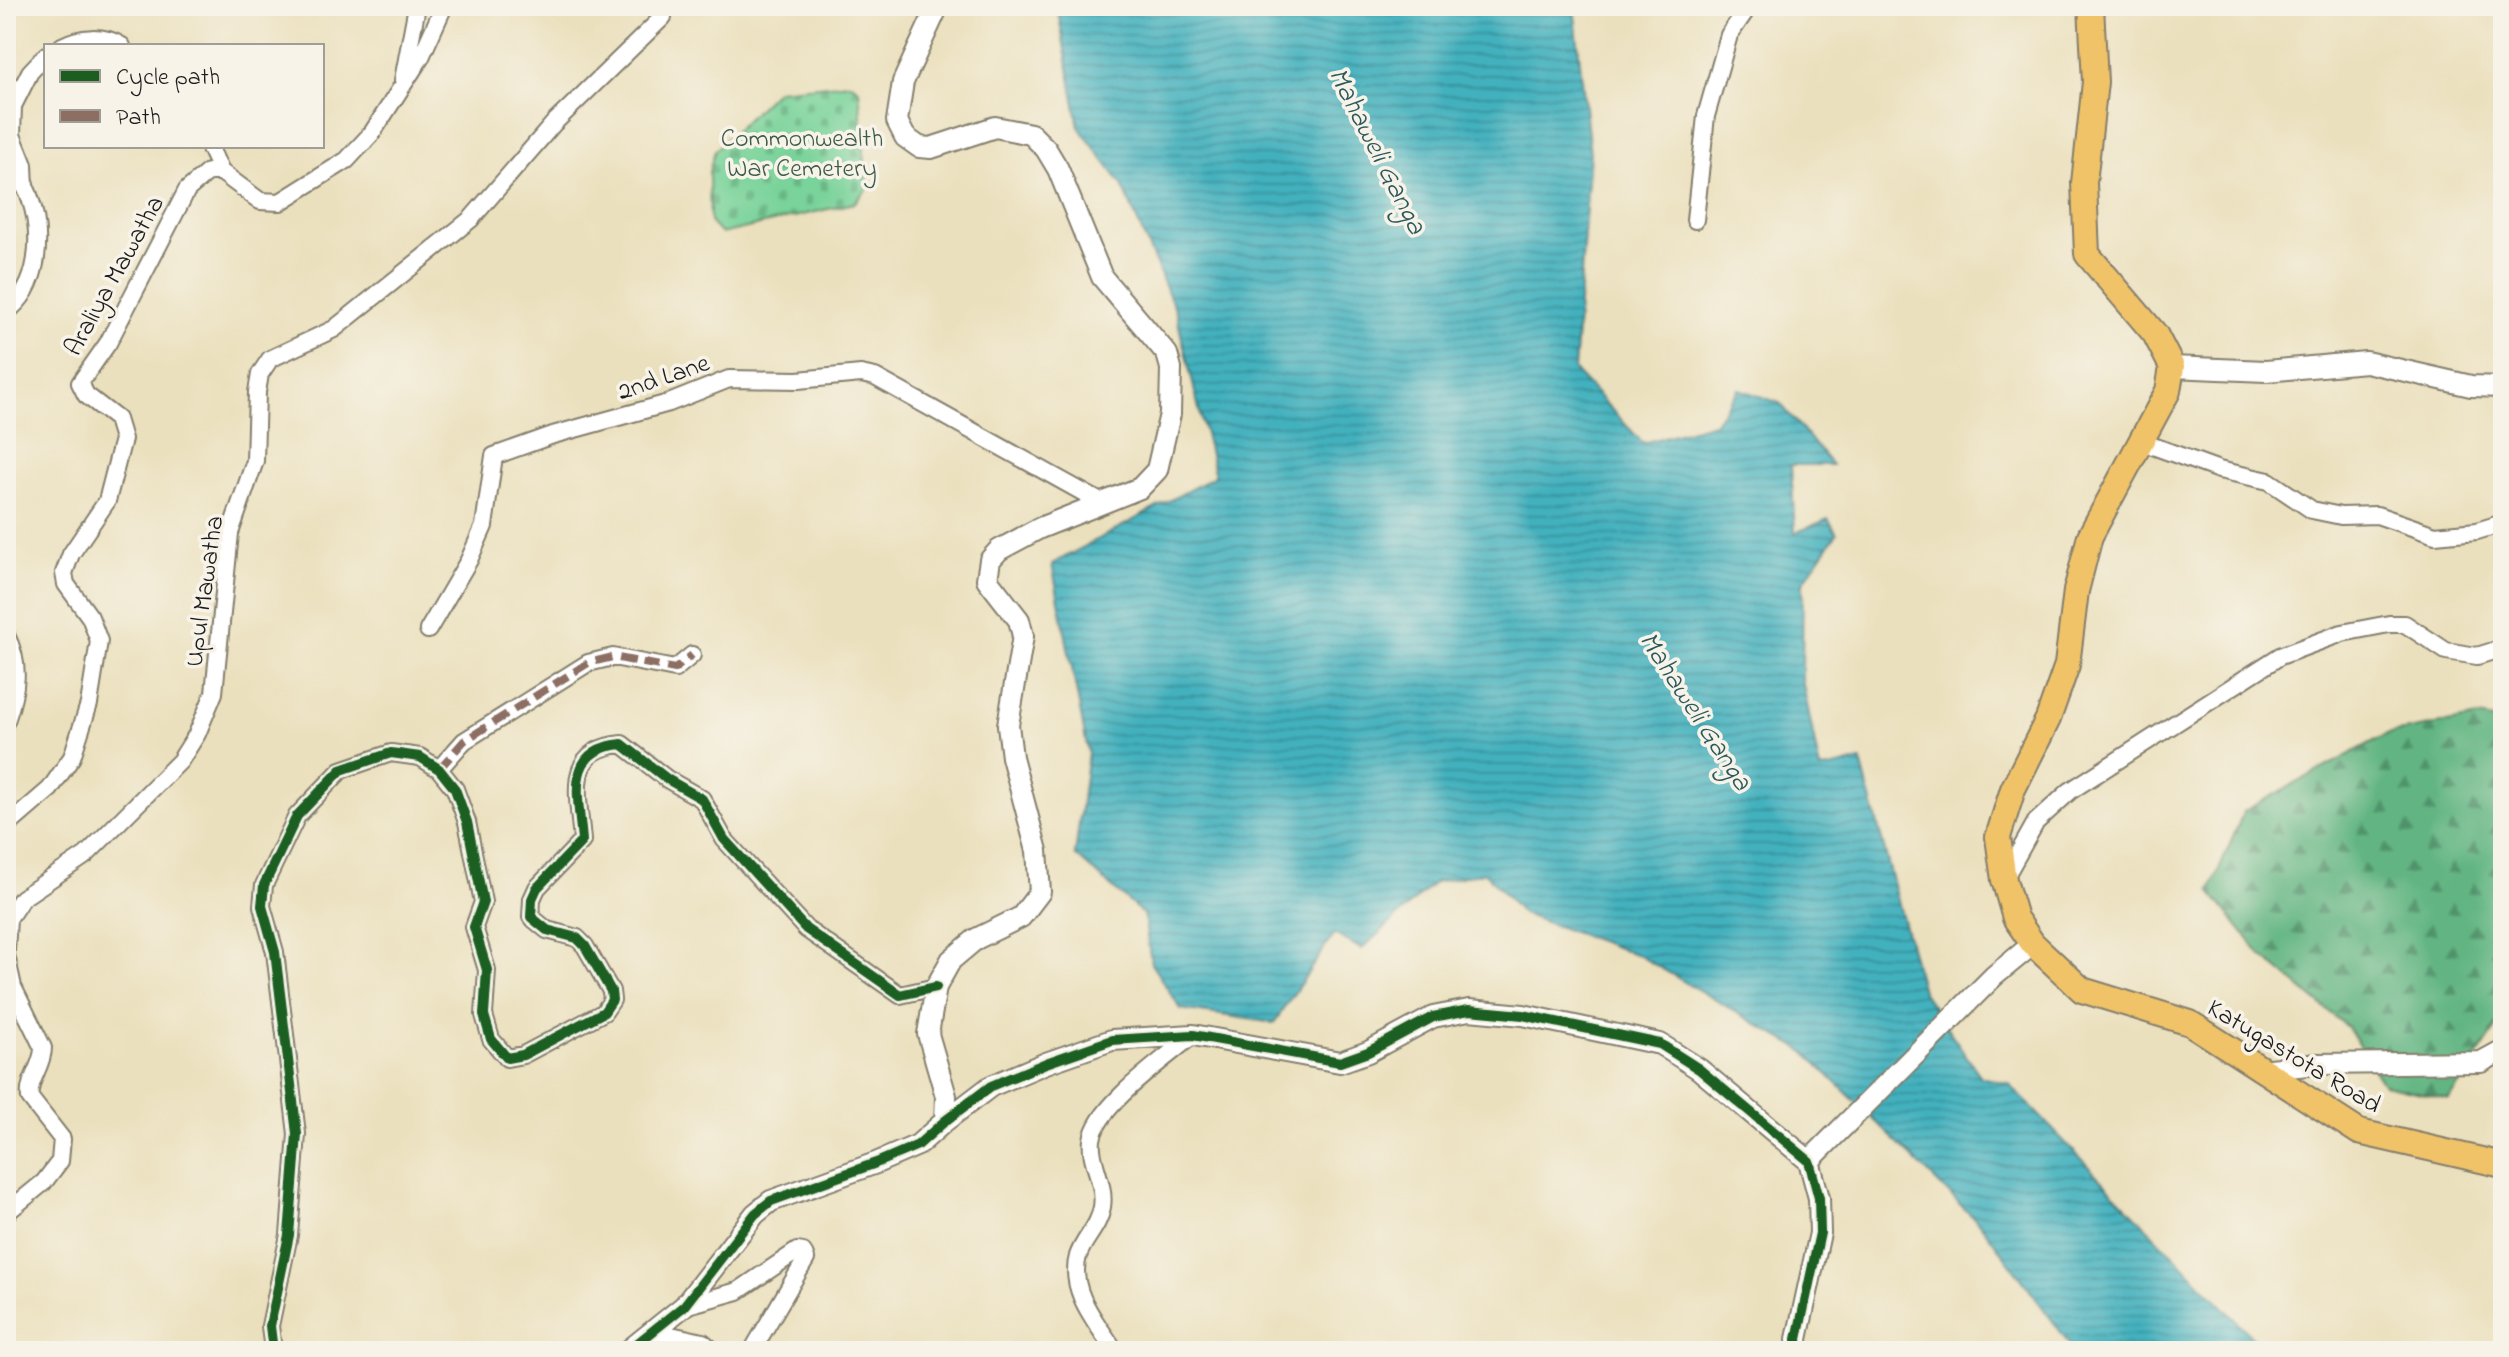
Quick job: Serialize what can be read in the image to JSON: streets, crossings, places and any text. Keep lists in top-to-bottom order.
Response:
{
  "streets": {
    "main road": ["Katugastota Road"],
    "street": ["Araliya Mawatha", "2nd Lane", "Upul Mawatha"]
  },
  "water": ["Mahaweli Ganga"],
  "parks": ["Commonwealth War Cemetery"],
  "legend": ["Cycle path", "Path"]
}
